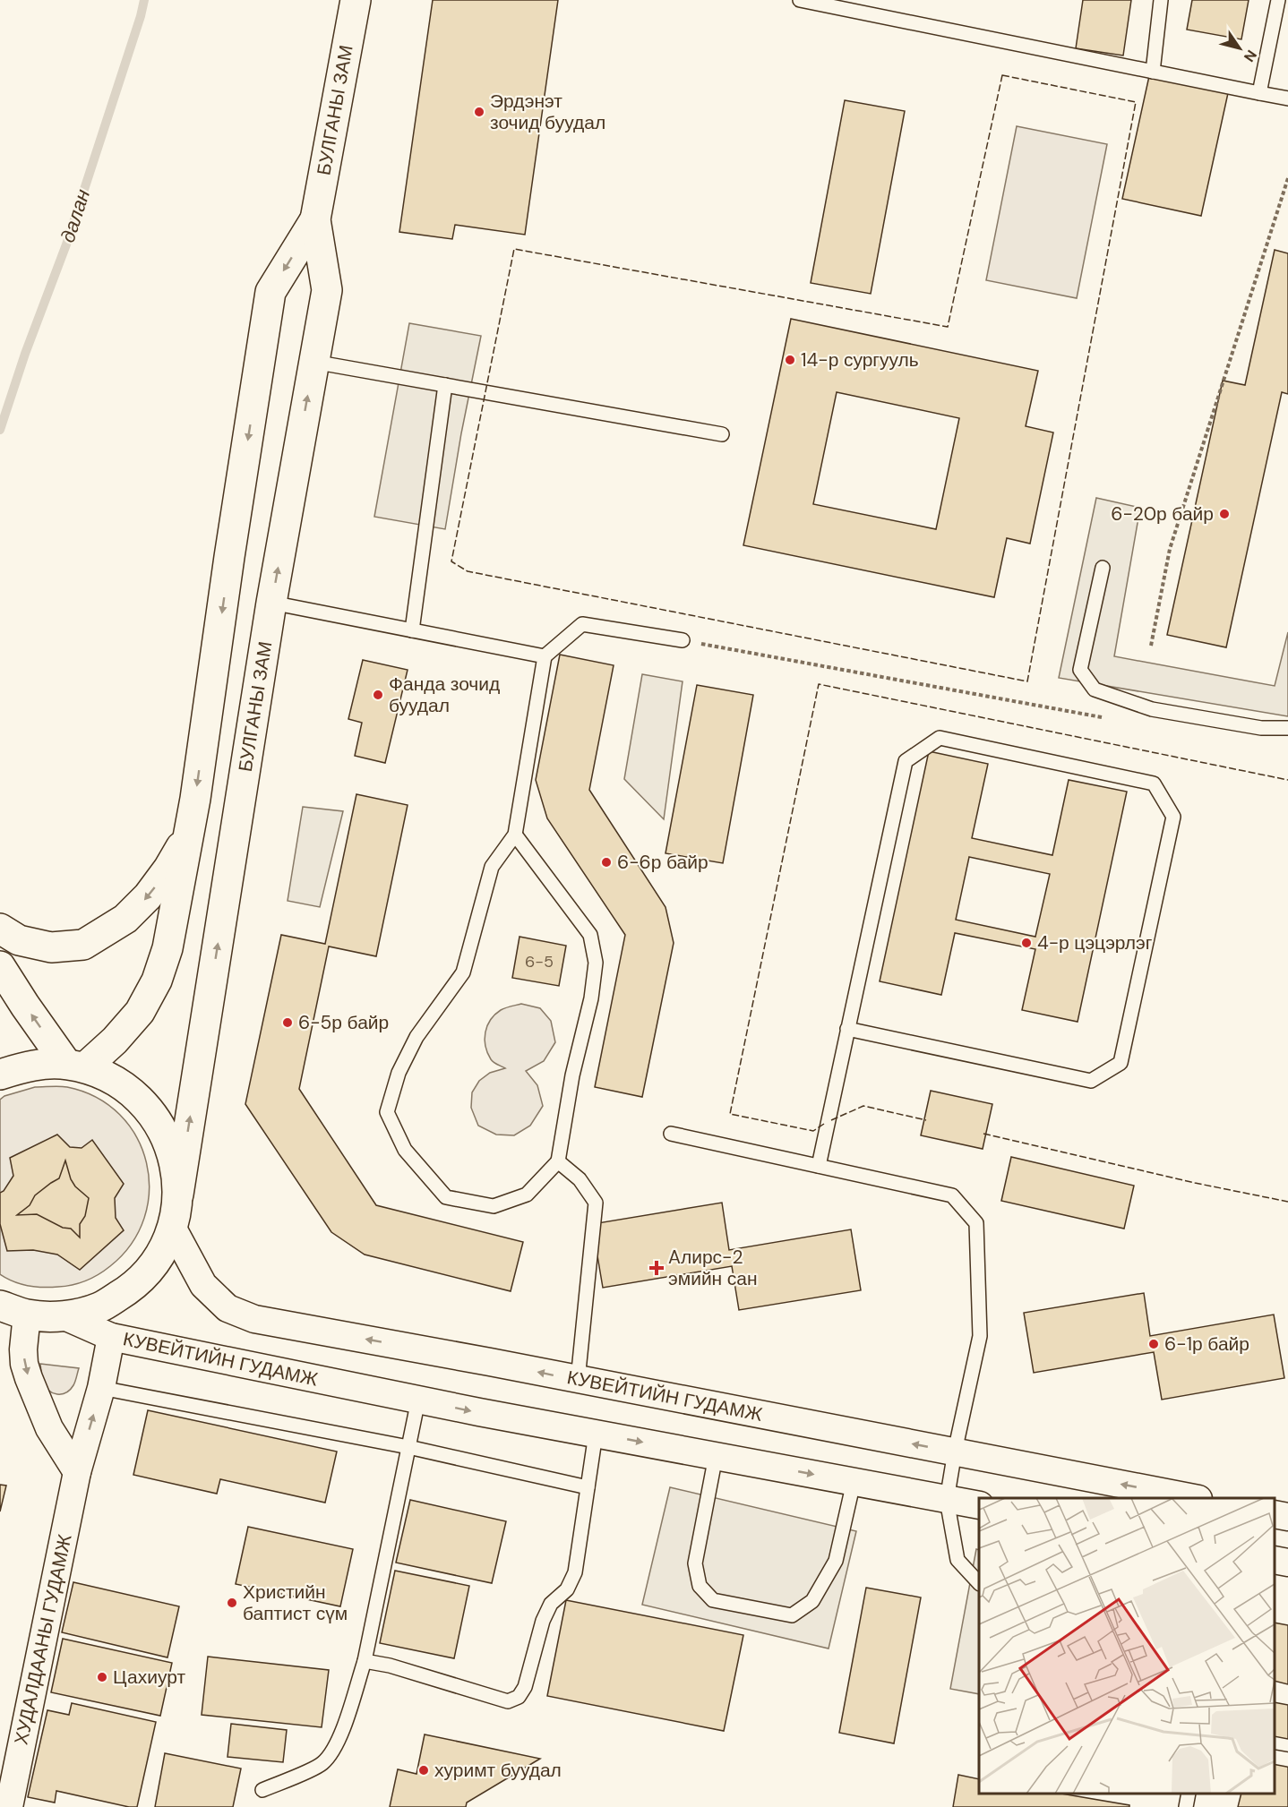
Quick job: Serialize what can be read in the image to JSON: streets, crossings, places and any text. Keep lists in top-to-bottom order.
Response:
{
  "streets": {
    "main road": ["БУЛГАНЫ ЗАМ"],
    "street": ["КУВЕЙТИЙН ГУДАМЖ", "ХУДАЛДААНЫ ГУДАМЖ"]
  },
  "crossings": [
    ["КУВЕЙТИЙН ГУДАМЖ", "ХУДАЛДААНЫ ГУДАМЖ"]
  ],
  "water": ["далан"],
  "places": {
    "other": [
      "Эрдэнэт зочид буудал",
      "14-р сургууль",
      "6-20р байр",
      "Фанда зочид буудал",
      "6-6р байр",
      "4-р цэцэрлэг",
      "6-5р байр",
      "6-1р байр",
      "Христийн баптист сүм",
      "Цахиурт",
      "хуримт буудал"
    ],
    "health": ["Aлирс-2 эмийн сан"]
  },
  "house_numbers": ["6-5"],
  "north": "bottom right"
}
